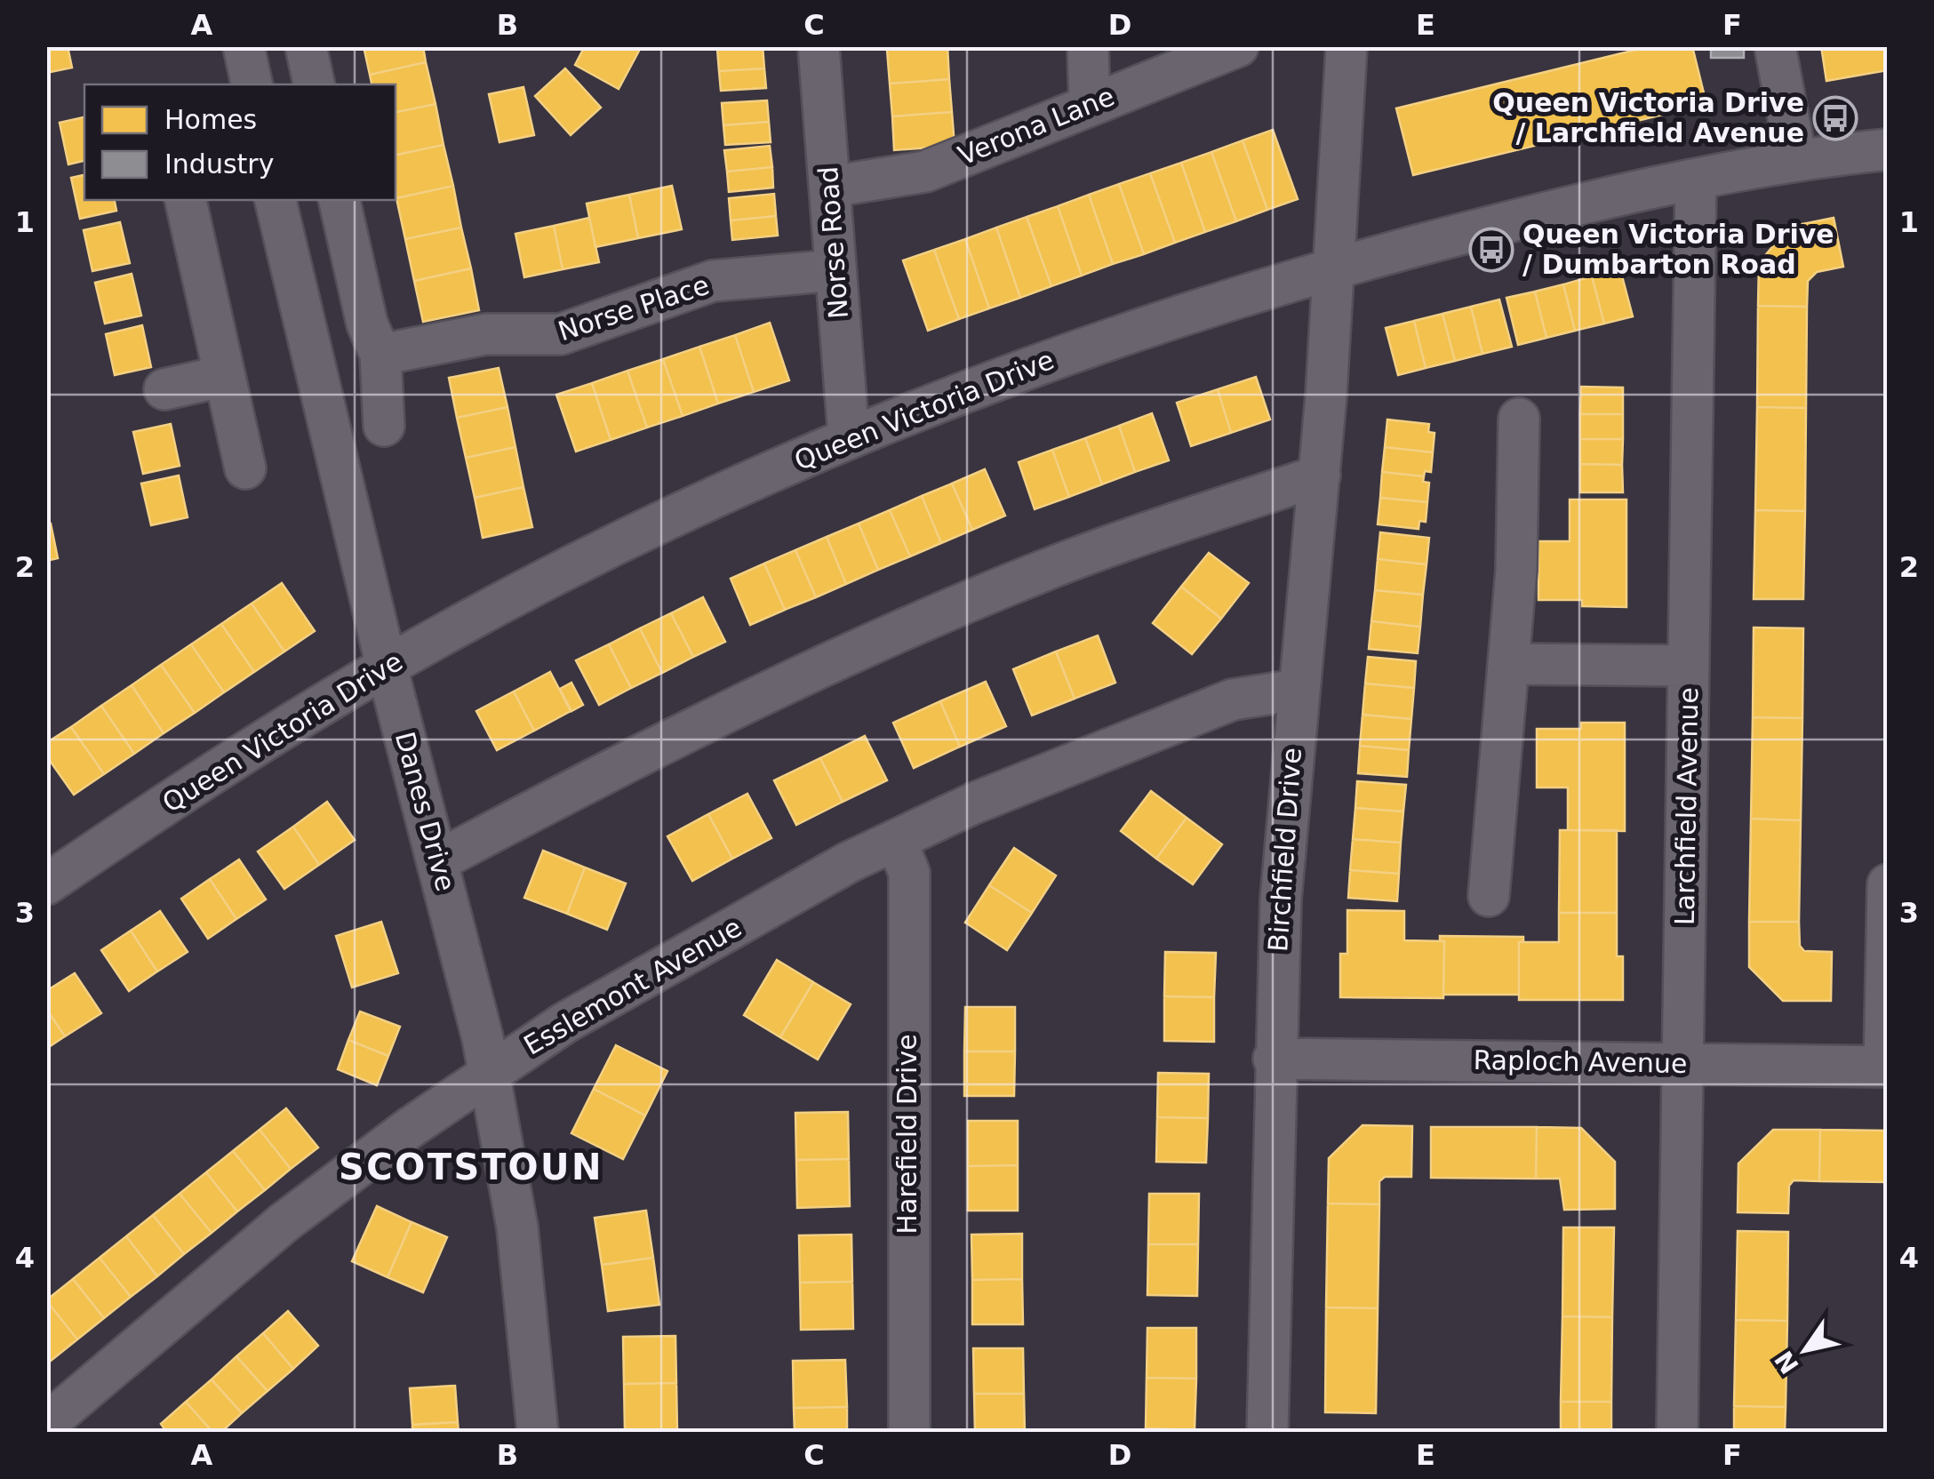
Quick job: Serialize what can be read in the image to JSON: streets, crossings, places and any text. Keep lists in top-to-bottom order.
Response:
{
  "streets": {
    "street": [
      "Verona Lane",
      "Norse Road",
      "Norse Place",
      "Queen Victoria Drive",
      "Larchfield Avenue",
      "Danes Drive",
      "Birchfield Drive",
      "Esslemont Avenue",
      "Raploch Avenue",
      "Harefield Drive"
    ]
  },
  "crossings": [
    ["Verona Lane", "Norse Road"],
    ["Norse Road", "Norse Place"],
    ["Norse Road", "Queen Victoria Drive"],
    ["Queen Victoria Drive", "Larchfield Avenue"],
    ["Queen Victoria Drive", "Danes Drive"],
    ["Queen Victoria Drive", "Birchfield Drive"],
    ["Larchfield Avenue", "Raploch Avenue"],
    ["Danes Drive", "Esslemont Avenue"],
    ["Birchfield Drive", "Esslemont Avenue"],
    ["Birchfield Drive", "Raploch Avenue"],
    ["Esslemont Avenue", "Harefield Drive"]
  ],
  "districts": ["SCOTSTOUN"],
  "places": {
    "bus stop": ["Queen Victoria Drive / Larchfield Avenue", "Queen Victoria Drive / Dumbarton Road"]
  },
  "legend": ["Homes", "Industry"],
  "north": "bottom left",
  "grid": {
    "columns": [
      "A",
      "B",
      "C",
      "D",
      "E",
      "F"
    ],
    "rows": [
      "1",
      "2",
      "3",
      "4"
    ]
  }
}
